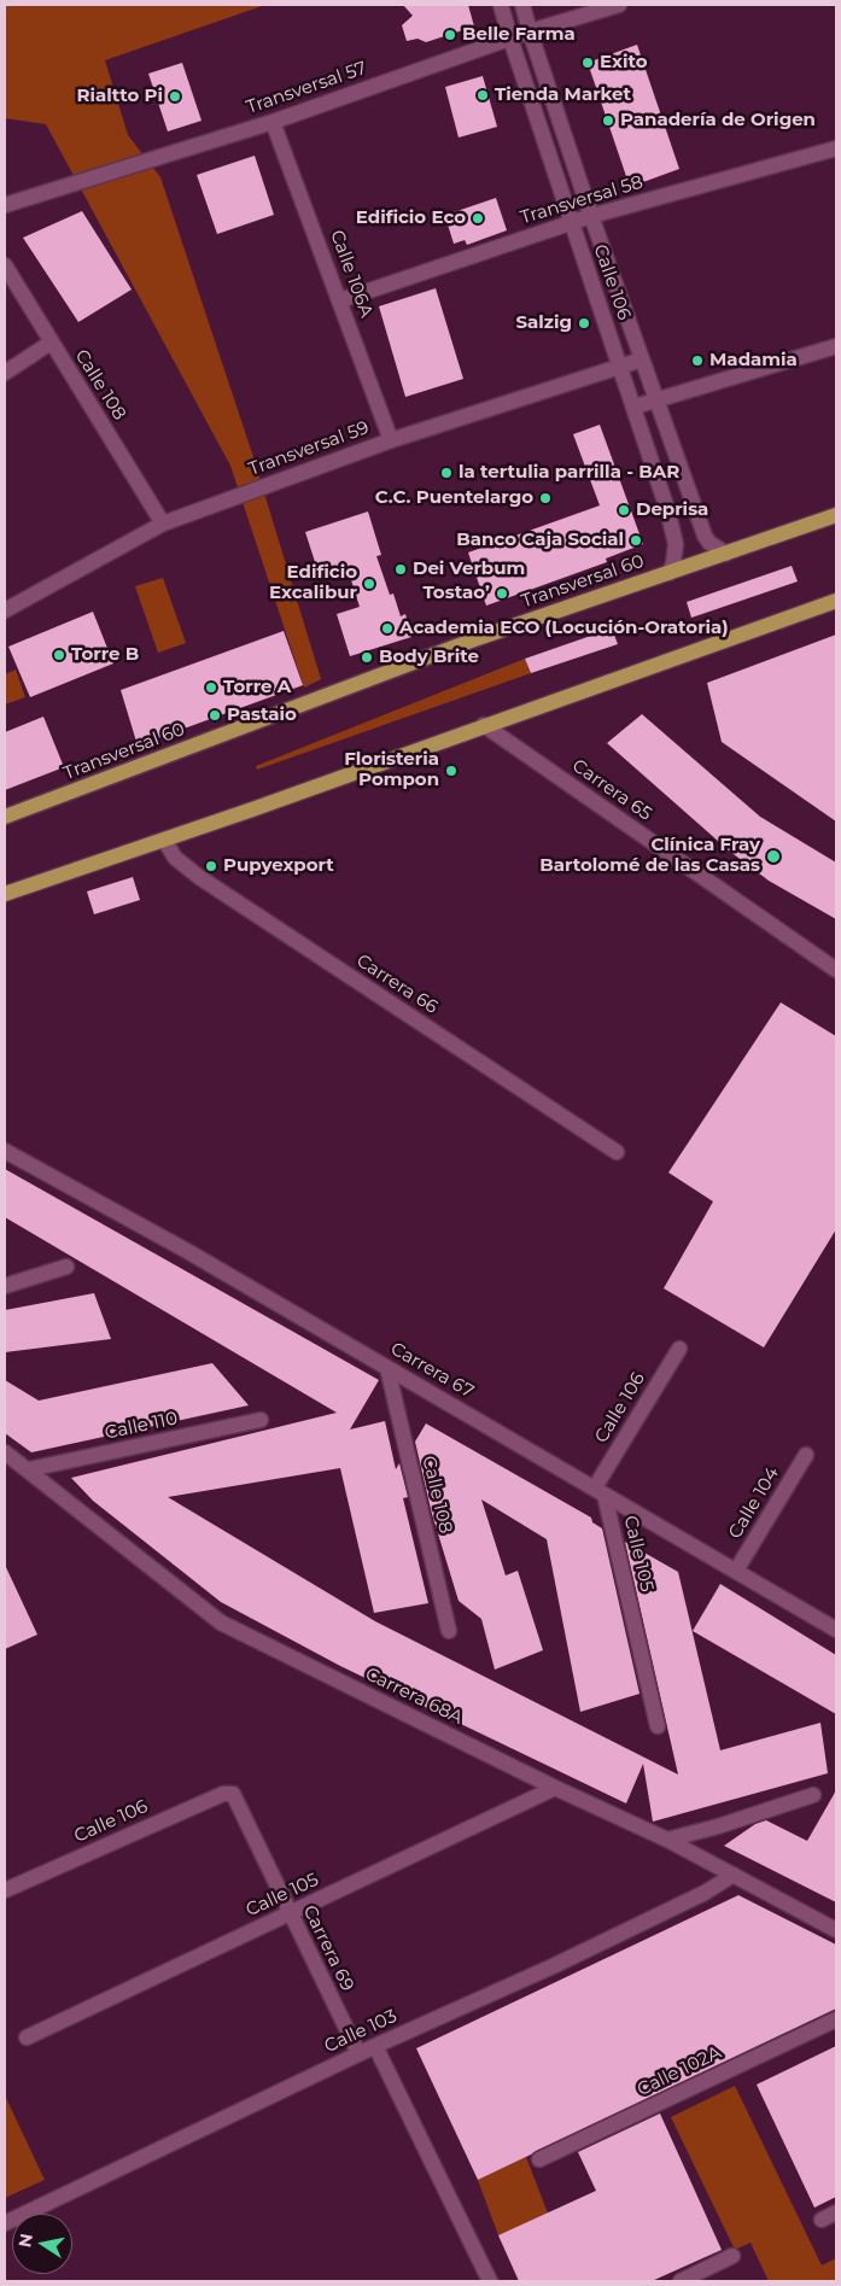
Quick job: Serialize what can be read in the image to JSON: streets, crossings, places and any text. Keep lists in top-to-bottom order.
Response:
{
  "streets": {
    "main road": ["Transversal 60"],
    "street": [
      "Transversal 57",
      "Transversal 58",
      "Calle 106A",
      "Calle 106",
      "Calle 108",
      "Transversal 59",
      "Carrera 65",
      "Carrera 66",
      "Carrera 67",
      "Calle 110",
      "Calle 104",
      "Calle 105",
      "Carrera 68A",
      "Carrera 69",
      "Calle 103",
      "Calle 102A"
    ]
  },
  "crossings": [
    ["Transversal 57", "Calle 106A"],
    ["Transversal 57", "Calle 106"],
    ["Transversal 58", "Calle 106A"],
    ["Transversal 58", "Calle 106"],
    ["Calle 106A", "Transversal 59"],
    ["Calle 106", "Transversal 59"],
    ["Calle 106", "Transversal 60"],
    ["Calle 106", "Carrera 67"],
    ["Calle 106", "Calle 105"],
    ["Calle 106", "Carrera 69"],
    ["Calle 108", "Transversal 59"],
    ["Calle 108", "Carrera 67"],
    ["Carrera 67", "Calle 104"],
    ["Carrera 67", "Calle 105"],
    ["Calle 110", "Carrera 68A"],
    ["Calle 105", "Carrera 68A"],
    ["Calle 105", "Carrera 69"],
    ["Carrera 68A", "Calle 103"],
    ["Carrera 69", "Calle 103"]
  ],
  "places": [
    "Belle Farma",
    "Exito",
    "Tienda Market",
    "Rialtto Pi",
    "Panadería de Origen",
    "Edificio Eco",
    "Salzig",
    "Madamia",
    "la tertulia parrilla - BAR",
    "C.C. Puentelargo",
    "Deprisa",
    "Banco Caja Social",
    "Dei Verbum",
    "Edificio Excalibur",
    "Tostao’",
    "Academia ECO (Locución-Oratoria)",
    "Torre B",
    "Body Brite",
    "Torre A",
    "Pastaio",
    "Floristeria Pompon",
    "Clínica Fray Bartolomé de las Casas",
    "Pupyexport"
  ],
  "north": "left"
}
